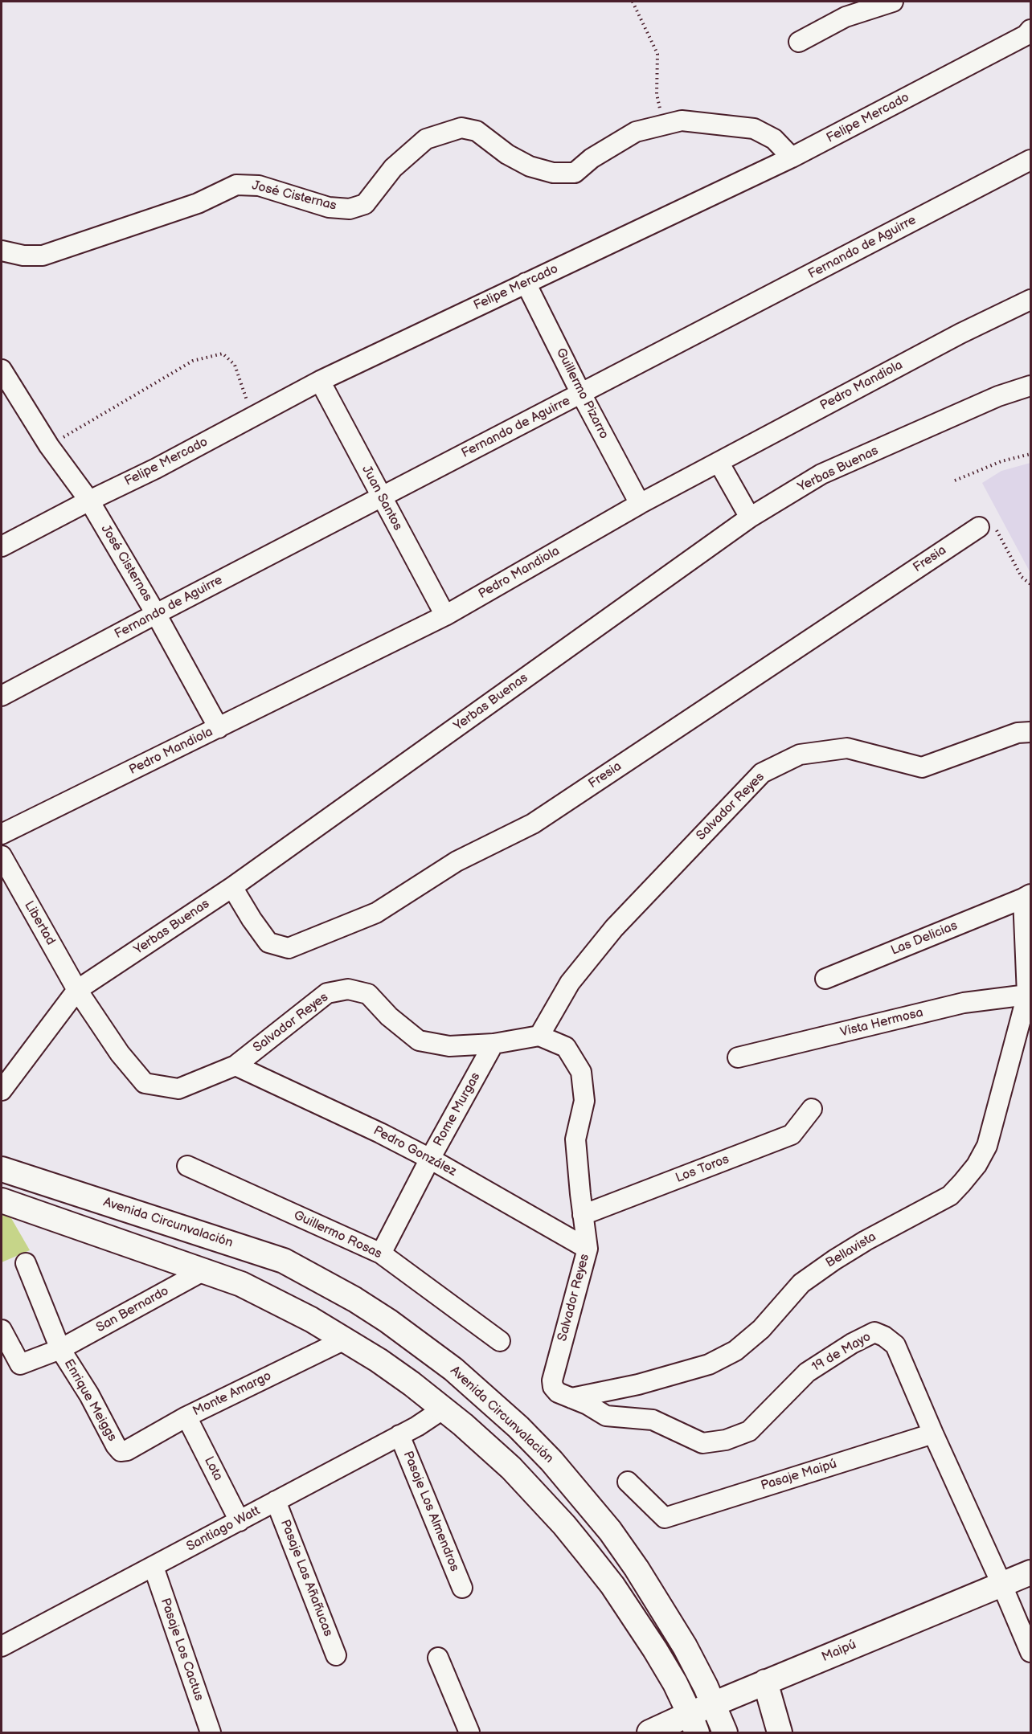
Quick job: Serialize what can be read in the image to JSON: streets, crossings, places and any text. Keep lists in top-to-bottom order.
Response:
{
  "streets": {
    "main road": ["Avenida Circunvalación", "Maipú"],
    "street": [
      "Felipe Mercado",
      "José Cisternas",
      "Fernando de Aguirre",
      "Pedro Mandiola",
      "Guillermo Pizarro",
      "Yerbas Buenas",
      "Juan Santos",
      "Fresia",
      "Salvador Reyes",
      "Libertad",
      "Las Delicias",
      "Vista Hermosa",
      "Rome Murgas",
      "Pedro González",
      "Los Toros",
      "Guillermo Rosas",
      "Bellavista",
      "San Bernardo",
      "19 de Mayo",
      "Monte Amargo",
      "Enrique Meiggs",
      "Lota",
      "Pasaje Maipú",
      "Pasaje Los Almendros",
      "Santiago Watt",
      "Pasaje Las Añañucas",
      "Pasaje Los Cactus"
    ]
  },
  "crossings": [
    ["Felipe Mercado", "José Cisternas"],
    ["Felipe Mercado", "Guillermo Pizarro"],
    ["Felipe Mercado", "Juan Santos"],
    ["José Cisternas", "Fernando de Aguirre"],
    ["José Cisternas", "Pedro Mandiola"],
    ["Fernando de Aguirre", "Guillermo Pizarro"],
    ["Fernando de Aguirre", "Juan Santos"],
    ["Pedro Mandiola", "Guillermo Pizarro"],
    ["Pedro Mandiola", "Juan Santos"],
    ["Yerbas Buenas", "Fresia"],
    ["Yerbas Buenas", "Salvador Reyes"],
    ["Yerbas Buenas", "Libertad"],
    ["Salvador Reyes", "Libertad"],
    ["Salvador Reyes", "Rome Murgas"],
    ["Salvador Reyes", "Pedro González"],
    ["Salvador Reyes", "Los Toros"],
    ["Salvador Reyes", "Bellavista"],
    ["Salvador Reyes", "19 de Mayo"],
    ["Las Delicias", "Vista Hermosa"],
    ["Las Delicias", "Bellavista"],
    ["Vista Hermosa", "Bellavista"],
    ["Rome Murgas", "Pedro González"],
    ["Rome Murgas", "Guillermo Rosas"],
    ["Avenida Circunvalación", "Maipú"],
    ["Bellavista", "19 de Mayo"],
    ["San Bernardo", "Enrique Meiggs"],
    ["19 de Mayo", "Pasaje Maipú"],
    ["19 de Mayo", "Maipú"],
    ["Monte Amargo", "Enrique Meiggs"],
    ["Monte Amargo", "Lota"],
    ["Lota", "Santiago Watt"],
    ["Pasaje Los Almendros", "Santiago Watt"],
    ["Santiago Watt", "Pasaje Las Añañucas"],
    ["Santiago Watt", "Pasaje Los Cactus"]
  ]
}
